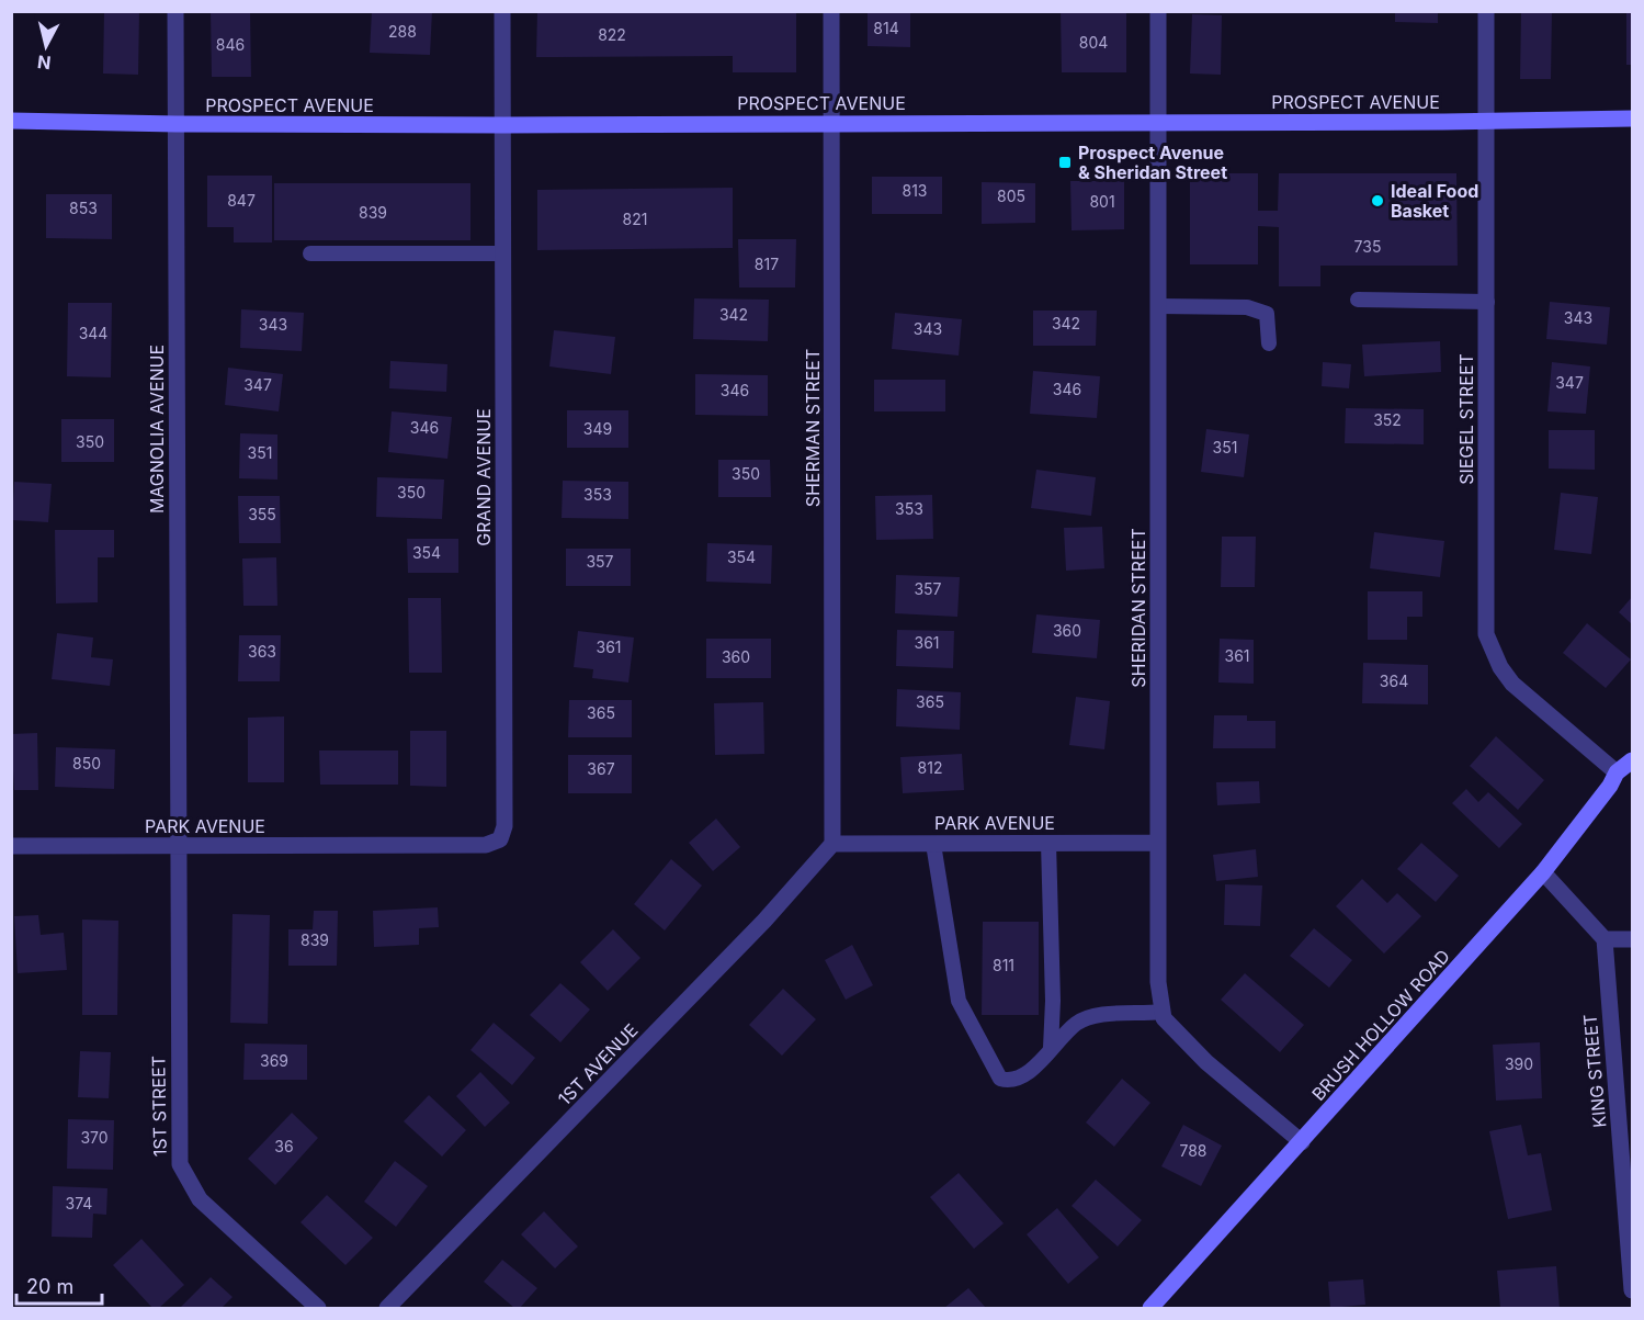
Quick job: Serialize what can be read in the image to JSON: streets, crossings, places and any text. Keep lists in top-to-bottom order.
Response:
{
  "streets": {
    "main road": ["PROSPECT AVENUE", "BRUSH HOLLOW ROAD"],
    "street": [
      "SIEGEL STREET",
      "SHERMAN STREET",
      "MAGNOLIA AVENUE",
      "GRAND AVENUE",
      "SHERIDAN STREET",
      "PARK AVENUE",
      "1ST AVENUE",
      "KING STREET",
      "1ST STREET"
    ]
  },
  "crossings": [
    ["PROSPECT AVENUE", "SIEGEL STREET"],
    ["PROSPECT AVENUE", "SHERMAN STREET"],
    ["PROSPECT AVENUE", "MAGNOLIA AVENUE"],
    ["PROSPECT AVENUE", "GRAND AVENUE"],
    ["PROSPECT AVENUE", "SHERIDAN STREET"],
    ["SIEGEL STREET", "BRUSH HOLLOW ROAD"],
    ["SHERMAN STREET", "PARK AVENUE"],
    ["SHERMAN STREET", "1ST AVENUE"],
    ["MAGNOLIA AVENUE", "PARK AVENUE"],
    ["MAGNOLIA AVENUE", "1ST STREET"],
    ["GRAND AVENUE", "PARK AVENUE"],
    ["SHERIDAN STREET", "PARK AVENUE"],
    ["PARK AVENUE", "1ST AVENUE"],
    ["PARK AVENUE", "1ST STREET"]
  ],
  "places": {
    "transit": ["Prospect Avenue & Sheridan Street"],
    "other": ["Ideal Food Basket"]
  },
  "house_numbers": [
    "814",
    "288",
    "822",
    "804",
    "846",
    "813",
    "805",
    "847",
    "801",
    "853",
    "839",
    "821",
    "735",
    "817",
    "342",
    "343",
    "342",
    "343",
    "343",
    "344",
    "347",
    "347",
    "346",
    "346",
    "352",
    "346",
    "349",
    "350",
    "351",
    "351",
    "350",
    "350",
    "353",
    "353",
    "355",
    "354",
    "354",
    "357",
    "357",
    "360",
    "361",
    "361",
    "363",
    "361",
    "360",
    "364",
    "365",
    "365",
    "850",
    "812",
    "367",
    "839",
    "811",
    "369",
    "390",
    "370",
    "36",
    "788",
    "374"
  ],
  "scale_bar": "20 m",
  "north": "bottom"
}
